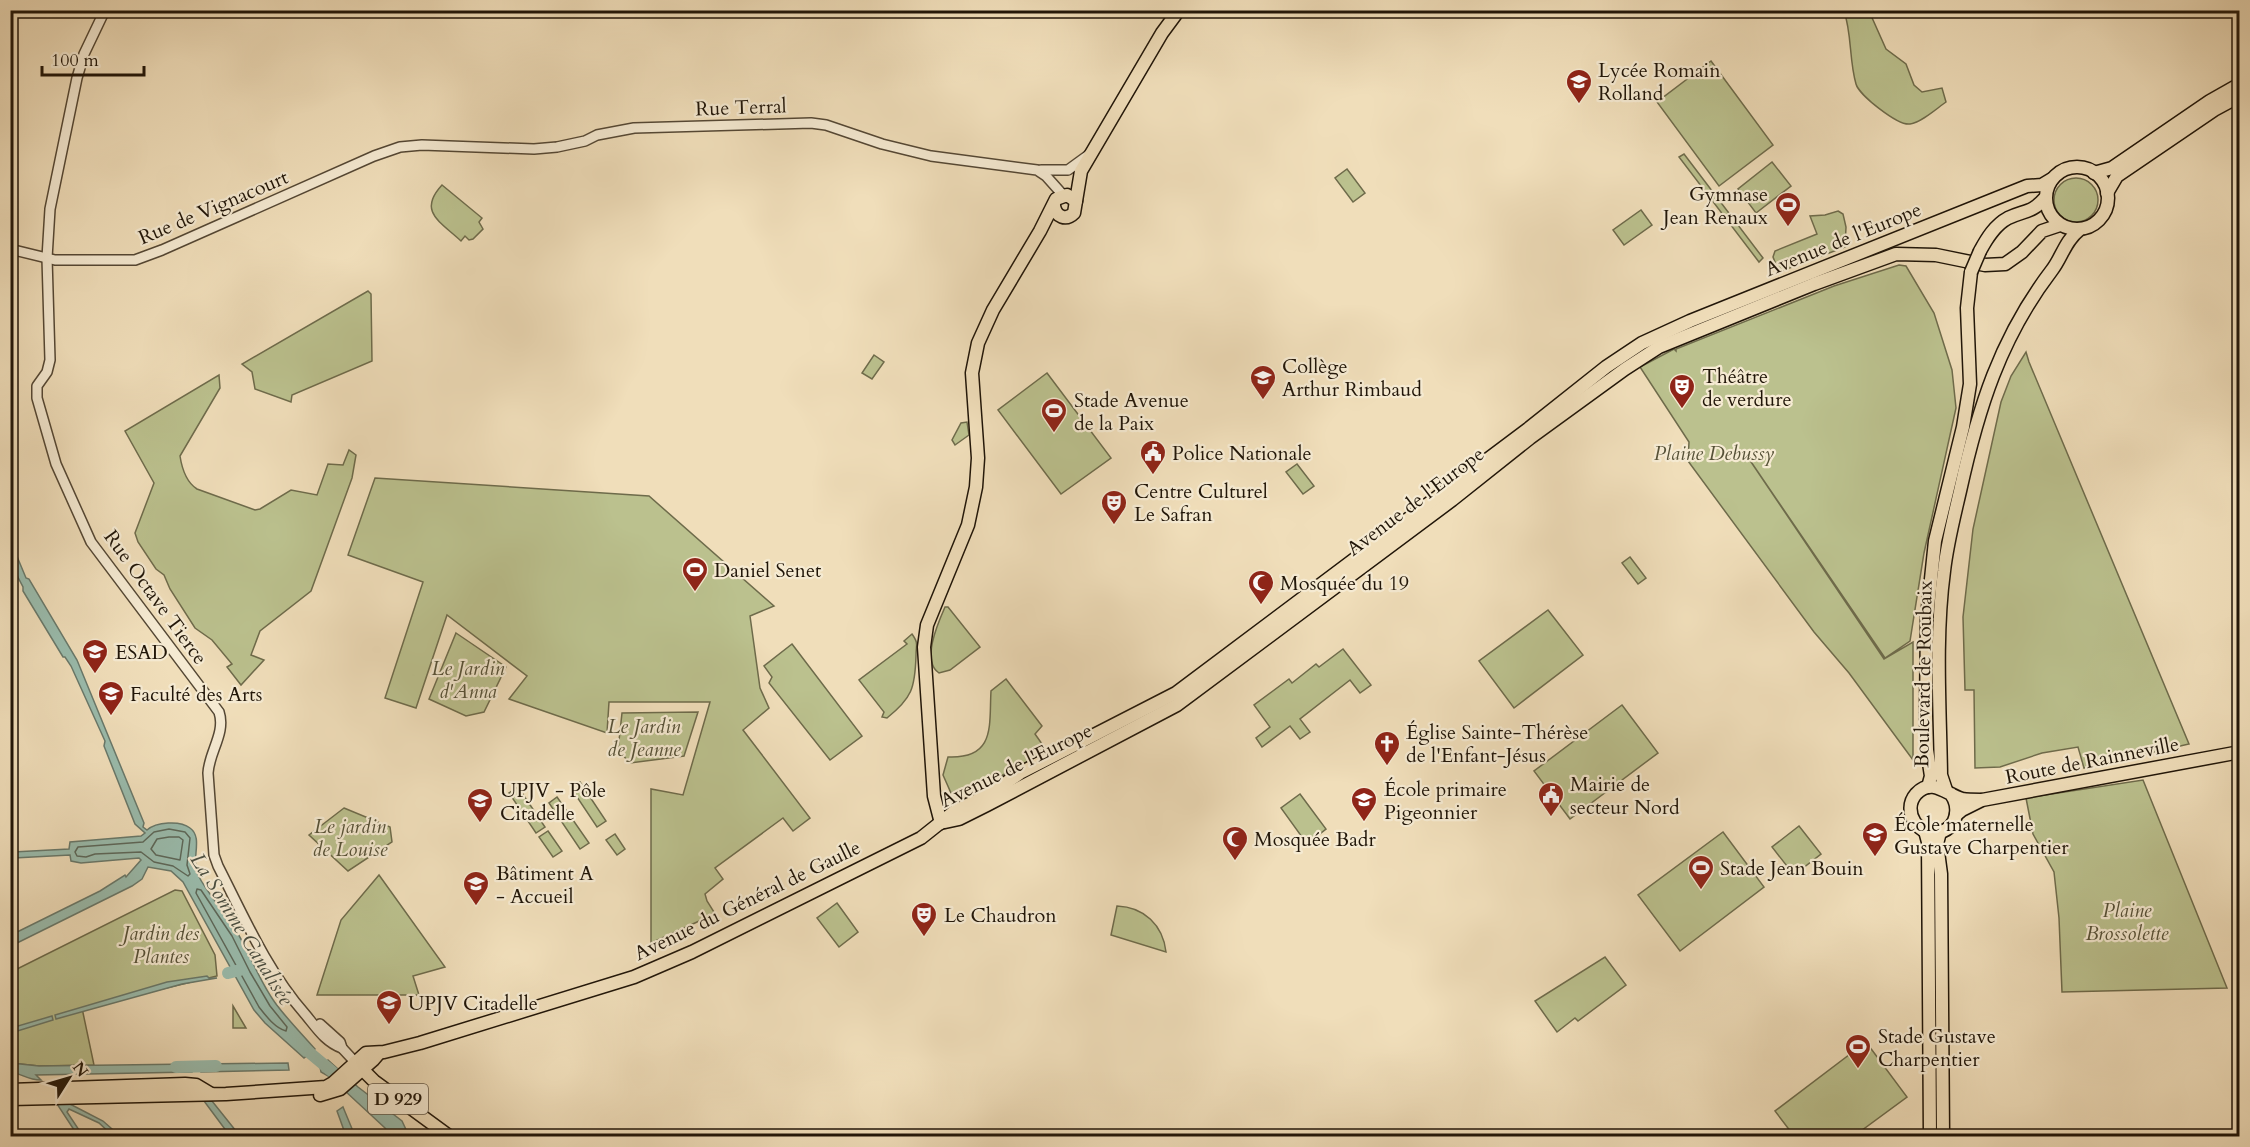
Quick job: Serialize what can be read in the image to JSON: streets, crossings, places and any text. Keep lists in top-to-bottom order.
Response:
{
  "streets": {
    "main road": [
      "Avenue de l'Europe",
      "Boulevard de Roubaix",
      "Route de Rainneville",
      "Avenue du Général de Gaulle",
      "D 929"
    ],
    "street": ["Rue Terral", "Rue de Vignacourt", "Rue Octave Tierce"]
  },
  "crossings": [
    ["Rue Terral", "Rue de Vignacourt"],
    ["Rue de Vignacourt", "Rue Octave Tierce"],
    ["Avenue de l'Europe", "Boulevard de Roubaix"],
    ["Avenue de l'Europe", "Avenue du Général de Gaulle"],
    ["Rue Octave Tierce", "Avenue du Général de Gaulle"],
    ["Rue Octave Tierce", "D 929"],
    ["Boulevard de Roubaix", "Route de Rainneville"],
    ["Avenue du Général de Gaulle", "D 929"]
  ],
  "water": ["La Somme Canalisée"],
  "parks": [
    "Plaine Debussy",
    "Le Jardin d'Anna",
    "Le Jardin de Jeanne",
    "Le jardin de Louise",
    "Plaine Brossolette",
    "Jardin des Plantes"
  ],
  "places": {
    "school or university": [
      "Lycée Romain Rolland",
      "Collège Arthur Rimbaud",
      "ESAD",
      "Faculté des Arts",
      "École primaire Pigeonnier",
      "UPJV - Pôle Citadelle",
      "École maternelle Gustave Charpentier",
      "Bâtiment A - Accueil",
      "UPJV Citadelle"
    ],
    "sports": [
      "Gymnase Jean Renaux",
      "Stade Avenue de la Paix",
      "Daniel Senet",
      "Stade Jean Bouin",
      "Stade Gustave Charpentier"
    ],
    "theatre": ["Théâtre de verdure", "Centre Culturel Le Safran", "Le Chaudron"],
    "public building": ["Police Nationale", "Mairie de secteur Nord"],
    "mosque": ["Mosquée du 19", "Mosquée Badr"],
    "church": ["Église Sainte-Thérèse de l'Enfant-Jésus"]
  },
  "scale_bar": "100 m",
  "north": "top right"
}
